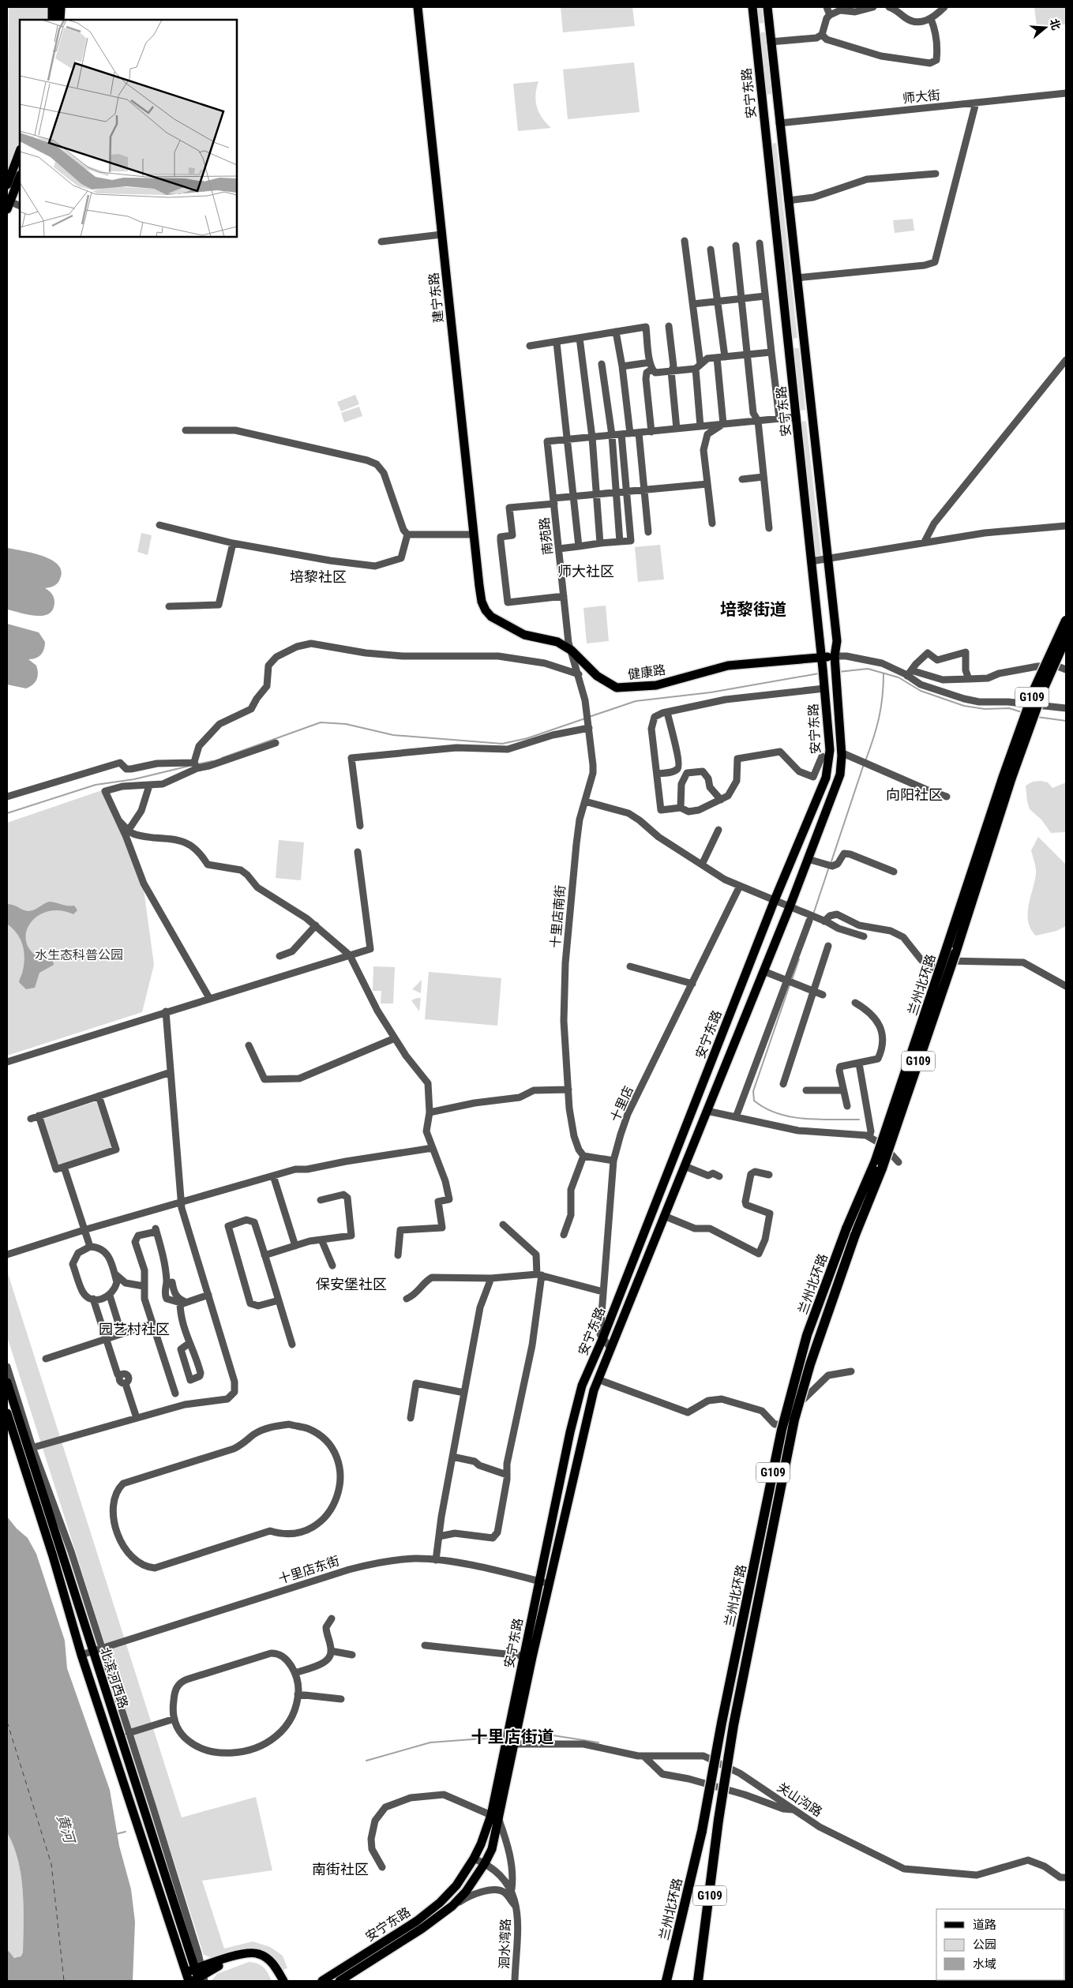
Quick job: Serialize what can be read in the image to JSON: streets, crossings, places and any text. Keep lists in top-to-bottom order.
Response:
{
  "streets": {
    "highway": ["G109", "兰州北环路"],
    "main road": [
      "安宁东路",
      "建宁东路",
      "健康路",
      "北滨河西路"
    ],
    "street": [
      "师大街",
      "南苑路",
      "十里店南街",
      "十里店",
      "十里店东街",
      "关山沟路",
      "洄水湾路"
    ]
  },
  "crossings": [
    ["安宁东路", "师大街"],
    ["安宁东路", "健康路"],
    ["安宁东路", "十里店"],
    ["安宁东路", "十里店东街"],
    ["安宁东路", "关山沟路"],
    ["安宁东路", "洄水湾路"],
    ["建宁东路", "健康路"],
    ["南苑路", "健康路"],
    ["南苑路", "十里店南街"],
    ["健康路", "十里店南街"],
    ["十里店东街", "北滨河西路"]
  ],
  "districts": [
    "师大社区",
    "培黎社区",
    "培黎街道",
    "向阳社区",
    "保安堡社区",
    "园艺村社区",
    "十里店街道",
    "南街社区"
  ],
  "water": ["黄河"],
  "parks": ["水生态科普公园"],
  "legend": ["道路", "公园", "水域"],
  "north": "right"
}
